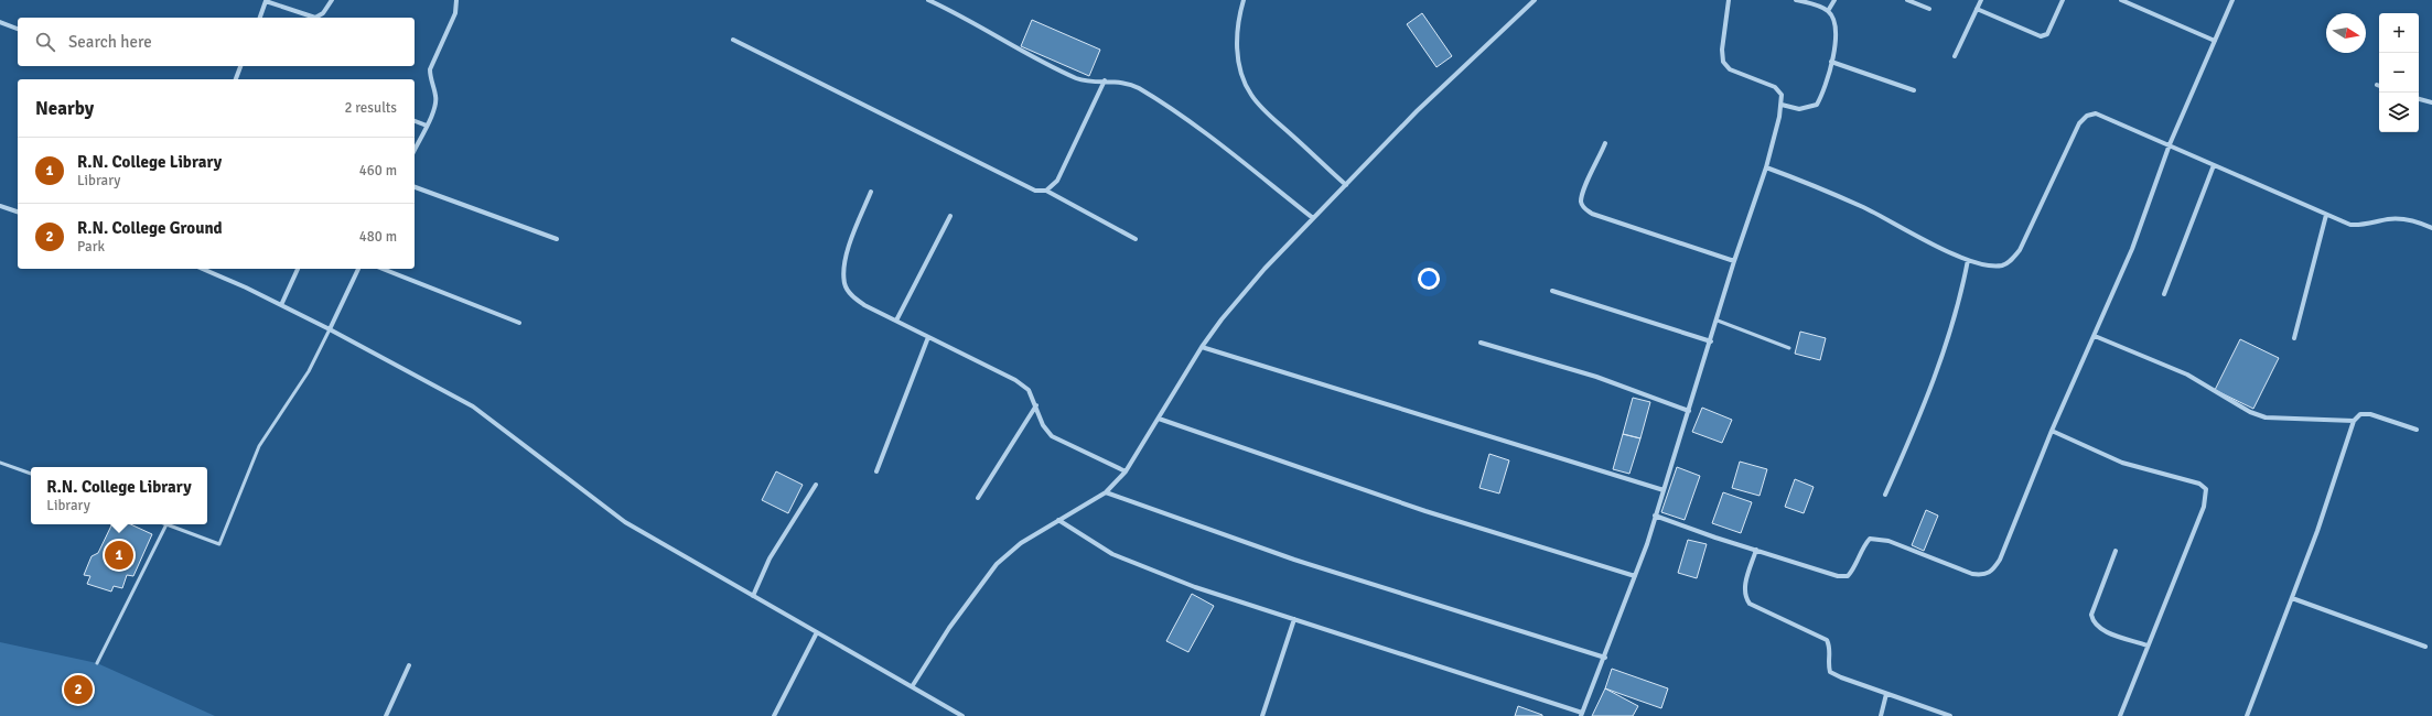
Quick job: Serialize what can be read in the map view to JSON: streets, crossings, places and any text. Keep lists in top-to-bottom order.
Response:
{
  "north": "right",
  "page": {
    "map_buttons": ["+", "−"],
    "search": "Search here",
    "heading": ["Nearby", "2 results"],
    "list": [
      {
        "mark": "1",
        "name": "R.N. College Library",
        "note": "Library",
        "value": "460 m"
      },
      {
        "mark": "2",
        "name": "R.N. College Ground",
        "note": "Park",
        "value": "480 m"
      }
    ],
    "popup": ["R.N. College Library", "Library"],
    "pins": ["1", "2"]
  }
}
